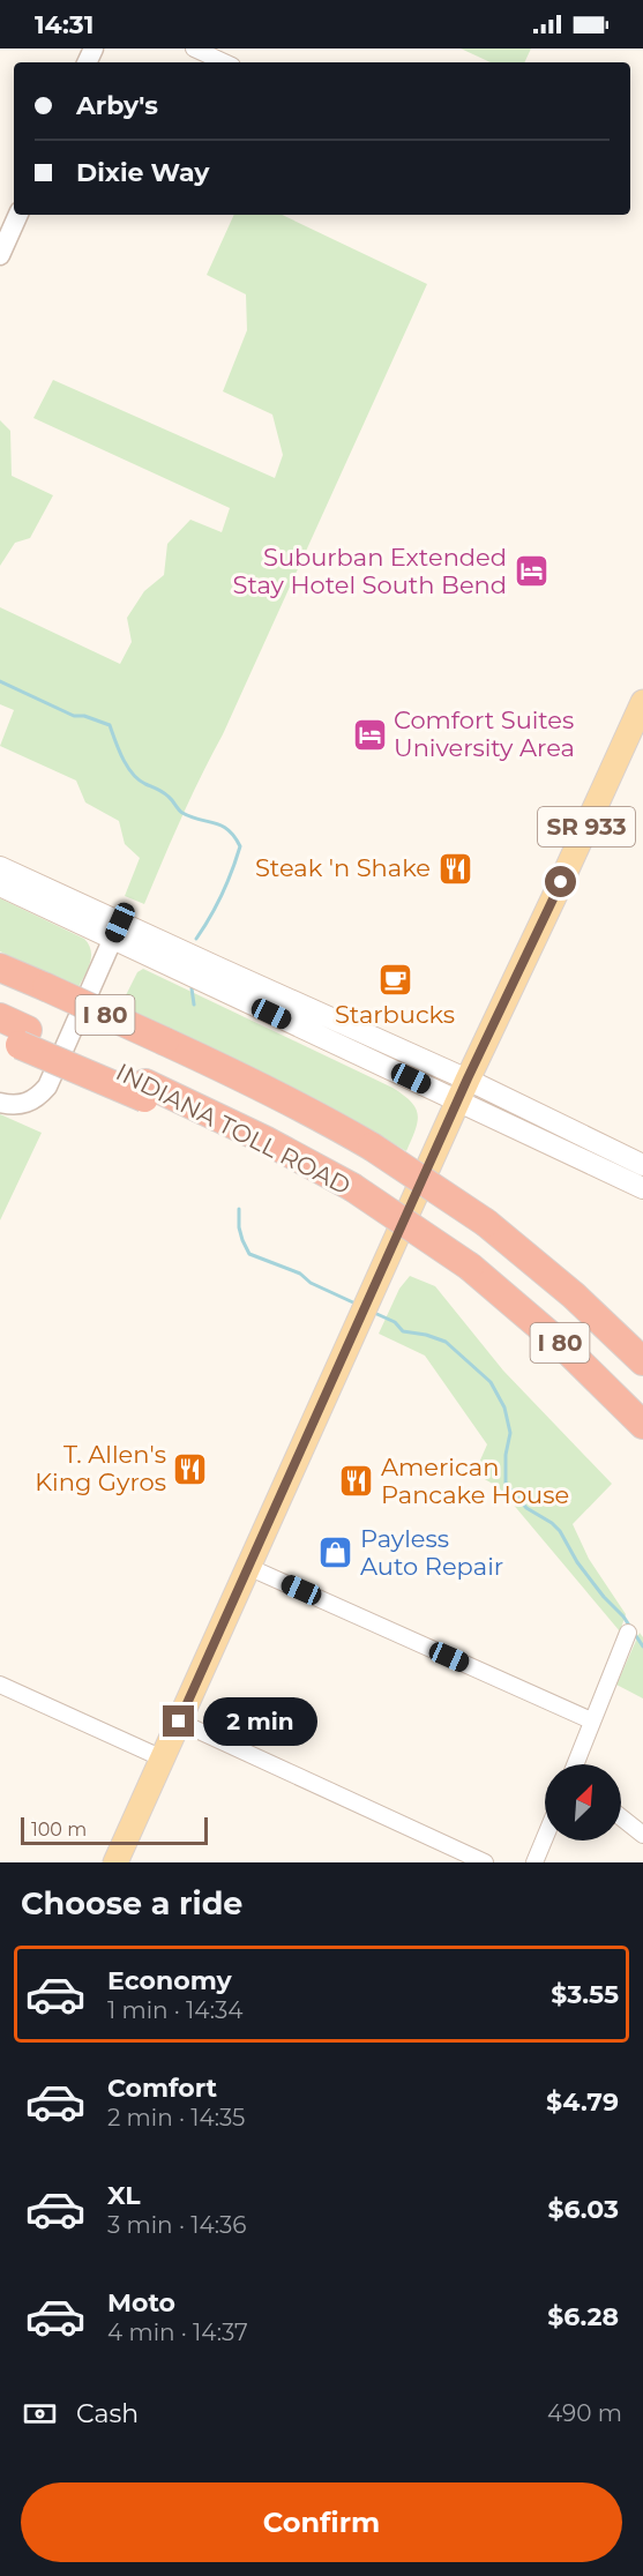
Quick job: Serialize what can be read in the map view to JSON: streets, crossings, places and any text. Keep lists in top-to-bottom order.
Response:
{
  "streets": {
    "highway": ["I 80", "INDIANA TOLL ROAD"],
    "main road": ["SR 933"]
  },
  "places": {
    "hotel": ["Suburban Extended Stay Hotel South Bend", "Comfort Suites University Area"],
    "restaurant": ["Steak 'n Shake", "T. Allen's King Gyros", "American Pancake House"],
    "cafe": ["Starbucks"],
    "shop": ["Payless Auto Repair"]
  },
  "scale_bar": "100 m",
  "north": "top right",
  "page": {
    "status": "14:31",
    "banner": ["Arby's", "Dixie Way"],
    "bubble": "2 min",
    "scale": "100 m",
    "heading": "Choose a ride",
    "list": [
      {
        "name": "Economy",
        "note": "1 min · 14:34",
        "value": "$3.55"
      },
      {
        "name": "Comfort",
        "note": "2 min · 14:35",
        "value": "$4.79"
      },
      {
        "name": "XL",
        "note": "3 min · 14:36",
        "value": "$6.03"
      },
      {
        "name": "Moto",
        "note": "4 min · 14:37",
        "value": "$6.28"
      }
    ],
    "pay": ["Cash", "490 m"],
    "buttons": "Confirm"
  }
}
